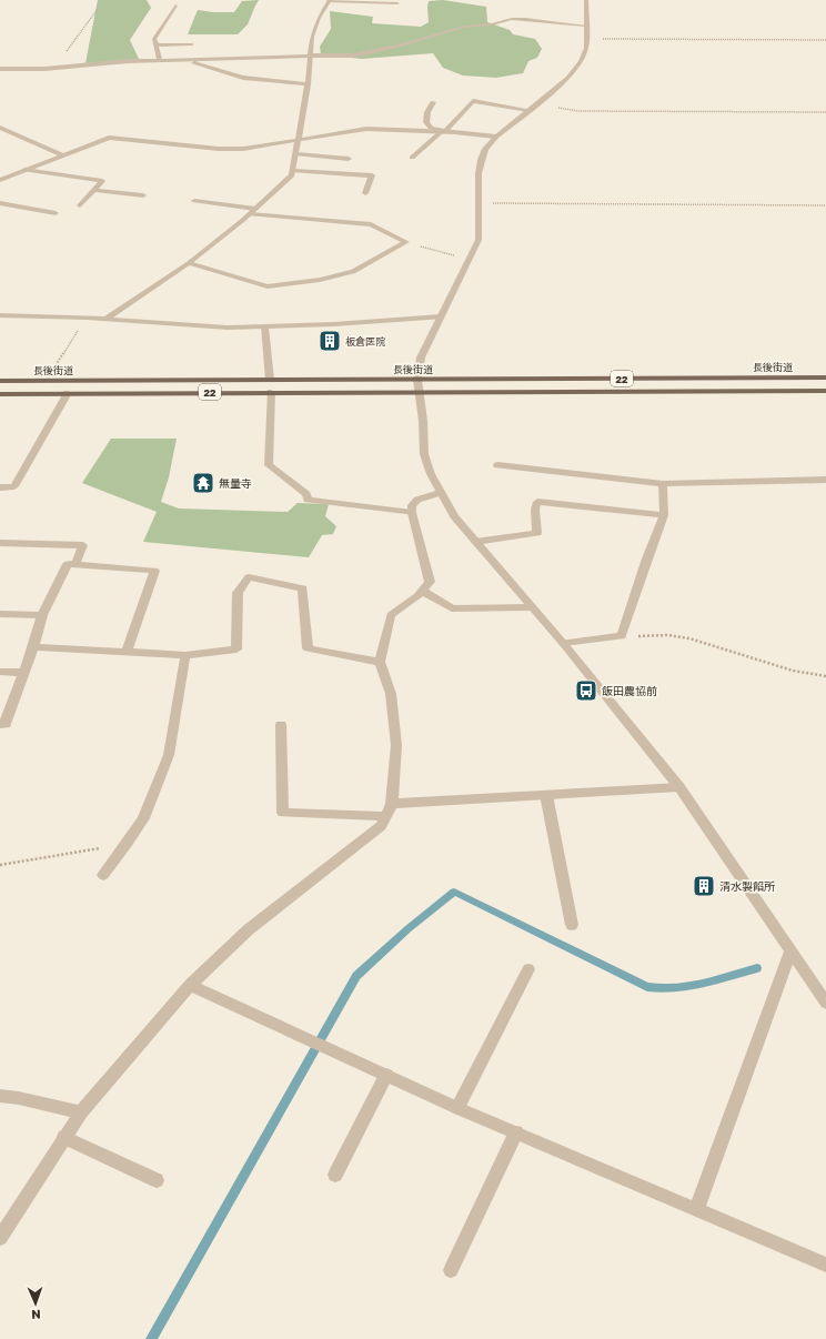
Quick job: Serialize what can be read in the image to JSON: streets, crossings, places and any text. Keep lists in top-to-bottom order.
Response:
{
  "streets": {
    "main road": ["長後街道", "22"]
  },
  "places": {
    "building": ["板倉医院", "清水製餡所"],
    "temple": ["無量寺"],
    "bus stop": ["飯田農協前"]
  },
  "north": "bottom"
}
